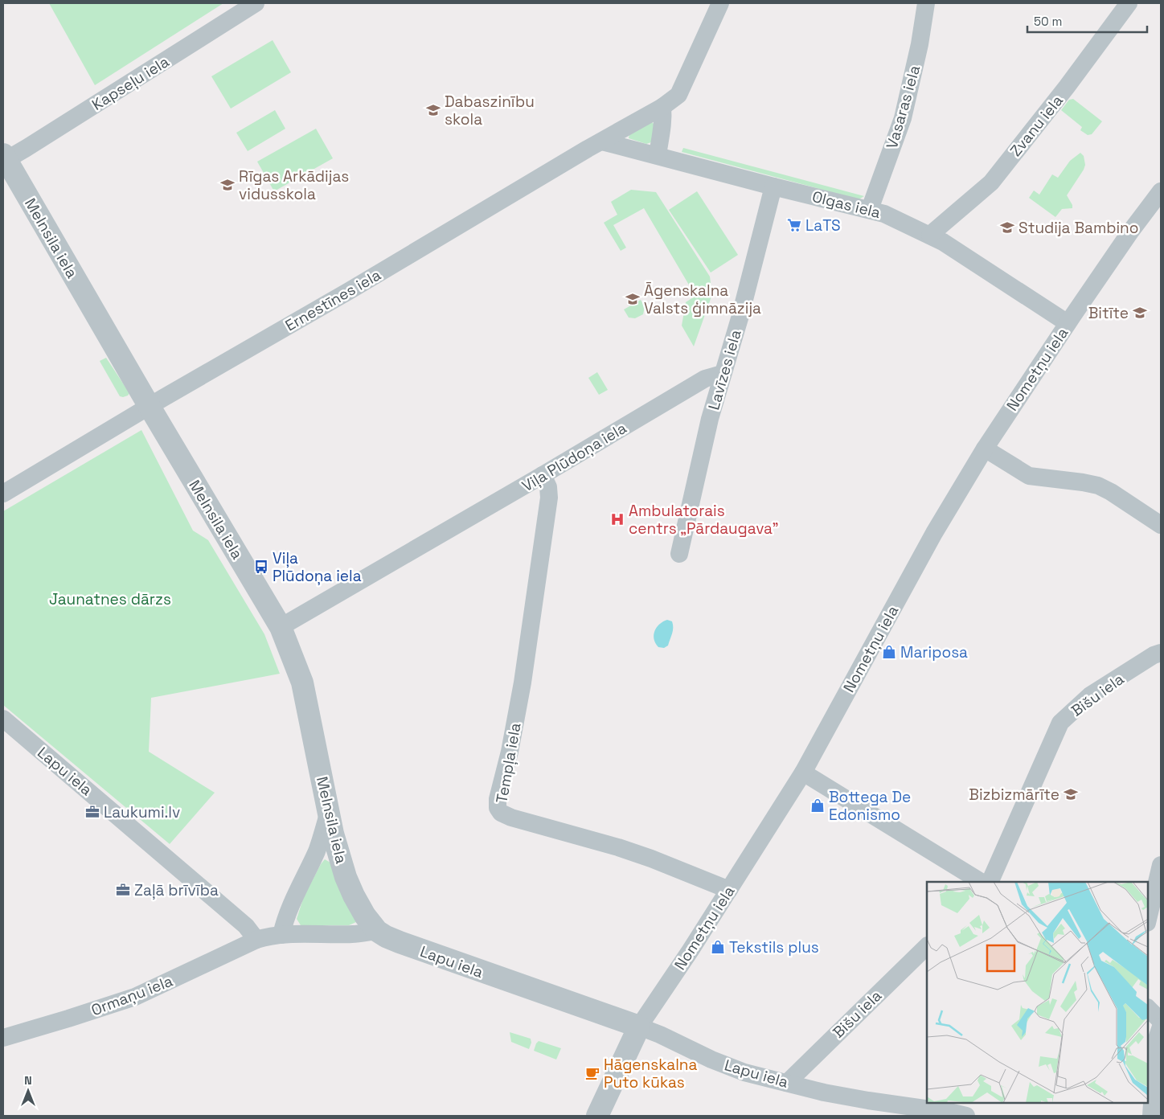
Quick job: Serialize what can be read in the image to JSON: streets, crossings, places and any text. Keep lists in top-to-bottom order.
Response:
{
  "streets": {
    "street": [
      "Kapseļu iela",
      "Vasaras iela",
      "Zvanu iela",
      "Olgas iela",
      "Melnsila iela",
      "Ernestīnes iela",
      "Nometņu iela",
      "Lavīzes iela",
      "Viļa Plūdoņa iela",
      "Bišu iela",
      "Tempļa iela",
      "Lapu iela",
      "Ormaņu iela"
    ]
  },
  "crossings": [
    ["Kapseļu iela", "Melnsila iela"],
    ["Vasaras iela", "Olgas iela"],
    ["Zvanu iela", "Olgas iela"],
    ["Olgas iela", "Ernestīnes iela"],
    ["Olgas iela", "Nometņu iela"],
    ["Olgas iela", "Lavīzes iela"],
    ["Melnsila iela", "Ernestīnes iela"],
    ["Melnsila iela", "Viļa Plūdoņa iela"],
    ["Melnsila iela", "Lapu iela"],
    ["Nometņu iela", "Tempļa iela"],
    ["Nometņu iela", "Lapu iela"],
    ["Lavīzes iela", "Viļa Plūdoņa iela"],
    ["Viļa Plūdoņa iela", "Tempļa iela"],
    ["Bišu iela", "Lapu iela"],
    ["Lapu iela", "Ormaņu iela"]
  ],
  "parks": ["Jaunatnes dārzs"],
  "places": {
    "school or university": [
      "Dabaszinību skola",
      "Rīgas Arkādijas vidusskola",
      "Studija Bambino",
      "Āgenskalna Valsts ģimnāzija",
      "Bitīte",
      "Bizbizmārīte"
    ],
    "supermarket": ["LaTS"],
    "hospital": ["Ambulatorais centrs „Pārdaugava”"],
    "bus stop": ["Viļa Plūdoņa iela"],
    "shop": ["Mariposa", "Bottega De Edonismo", "Tekstils plus"],
    "office": ["Laukumi.lv", "Zaļā brīvība"],
    "cafe": ["Hāgenskalna Puto kūkas"]
  },
  "scale_bar": "50 m",
  "north": "top"
}
